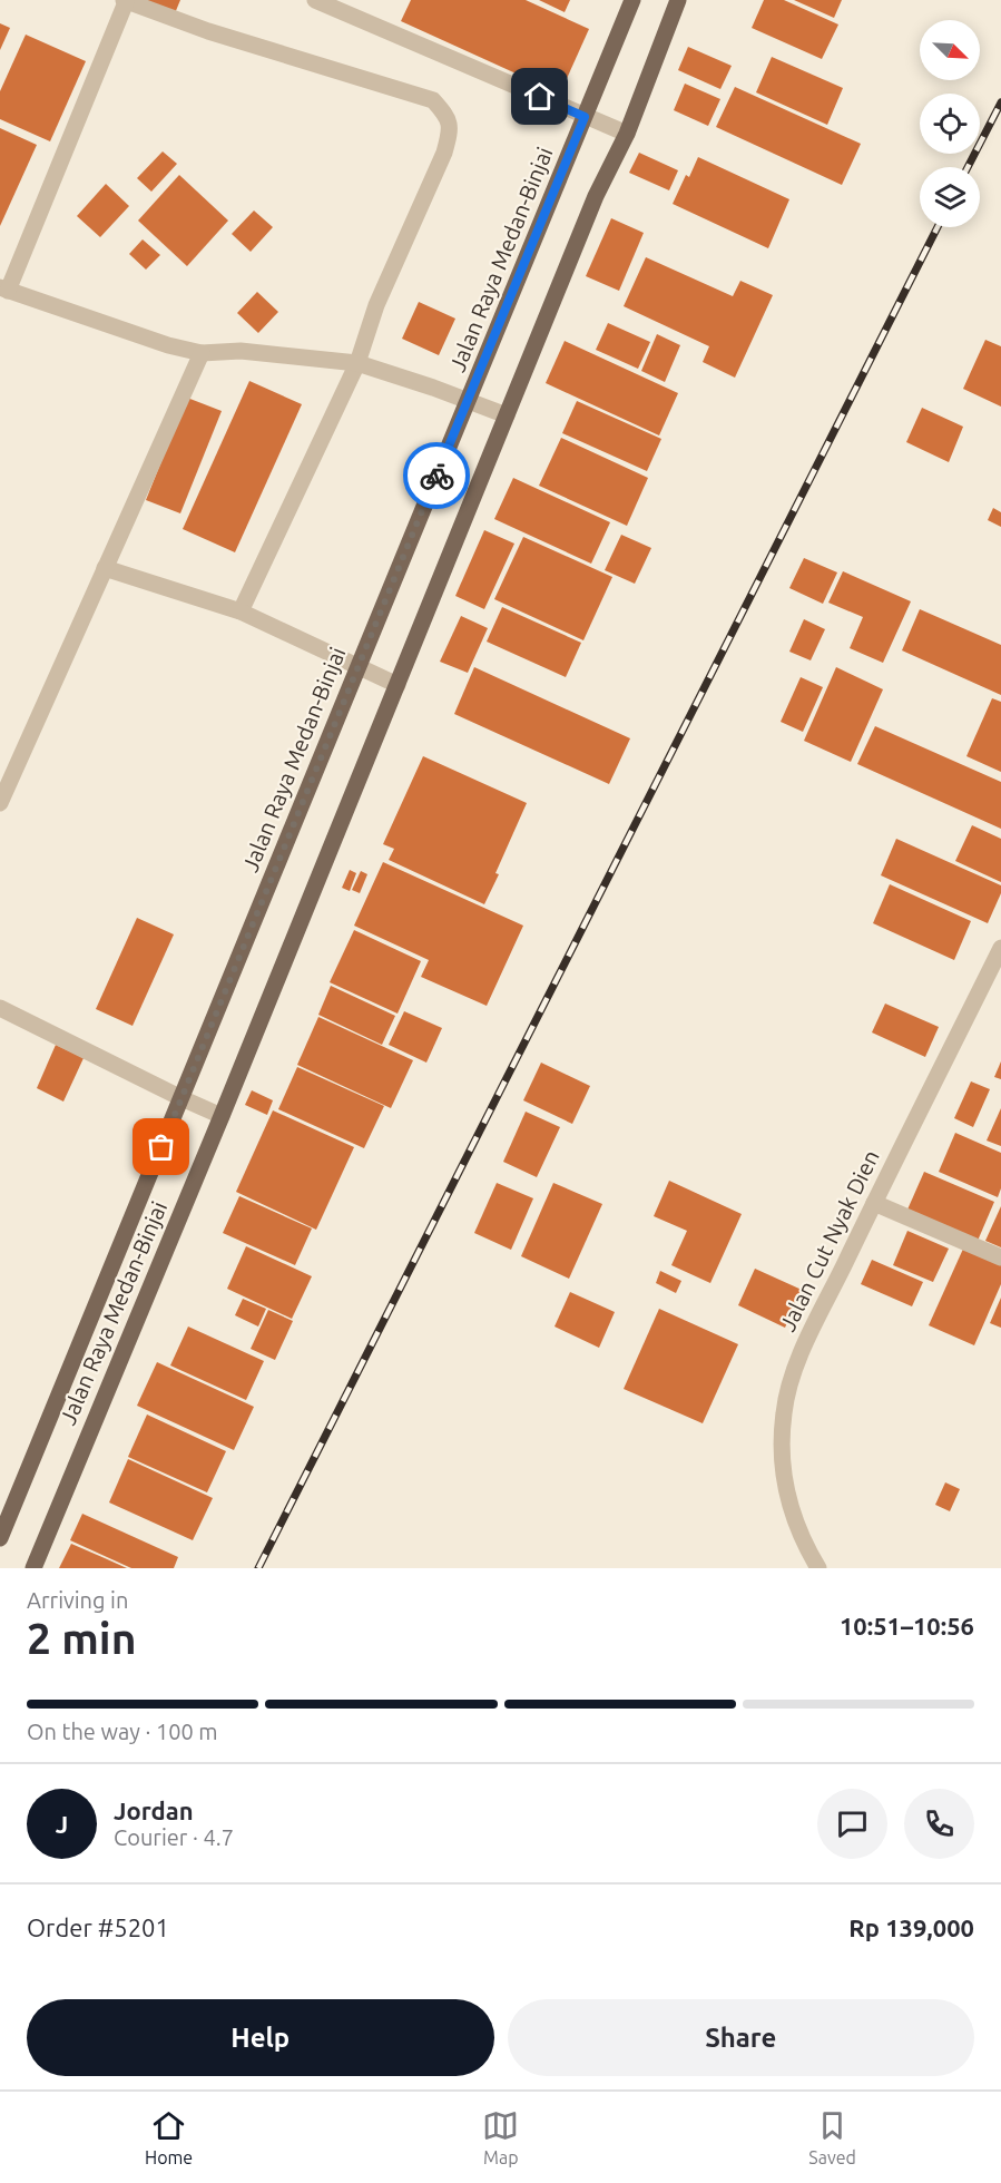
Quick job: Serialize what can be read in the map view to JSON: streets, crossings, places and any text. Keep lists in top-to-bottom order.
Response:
{
  "streets": {
    "main road": ["Jalan Raya Medan-Binjai"],
    "street": ["Jalan Cut Nyak Dien"]
  },
  "north": "bottom right",
  "page": {
    "heading": ["2 min", "Arriving in", "10:51–10:56"],
    "panel": [
      "Jordan",
      "Courier · 4.7",
      "Order #5201",
      "Rp 139,000"
    ],
    "bar": "On the way · 100 m",
    "round": "J",
    "buttons": ["Help", "Share"],
    "tabs": ["Home", "Map", "Saved"]
  }
}
